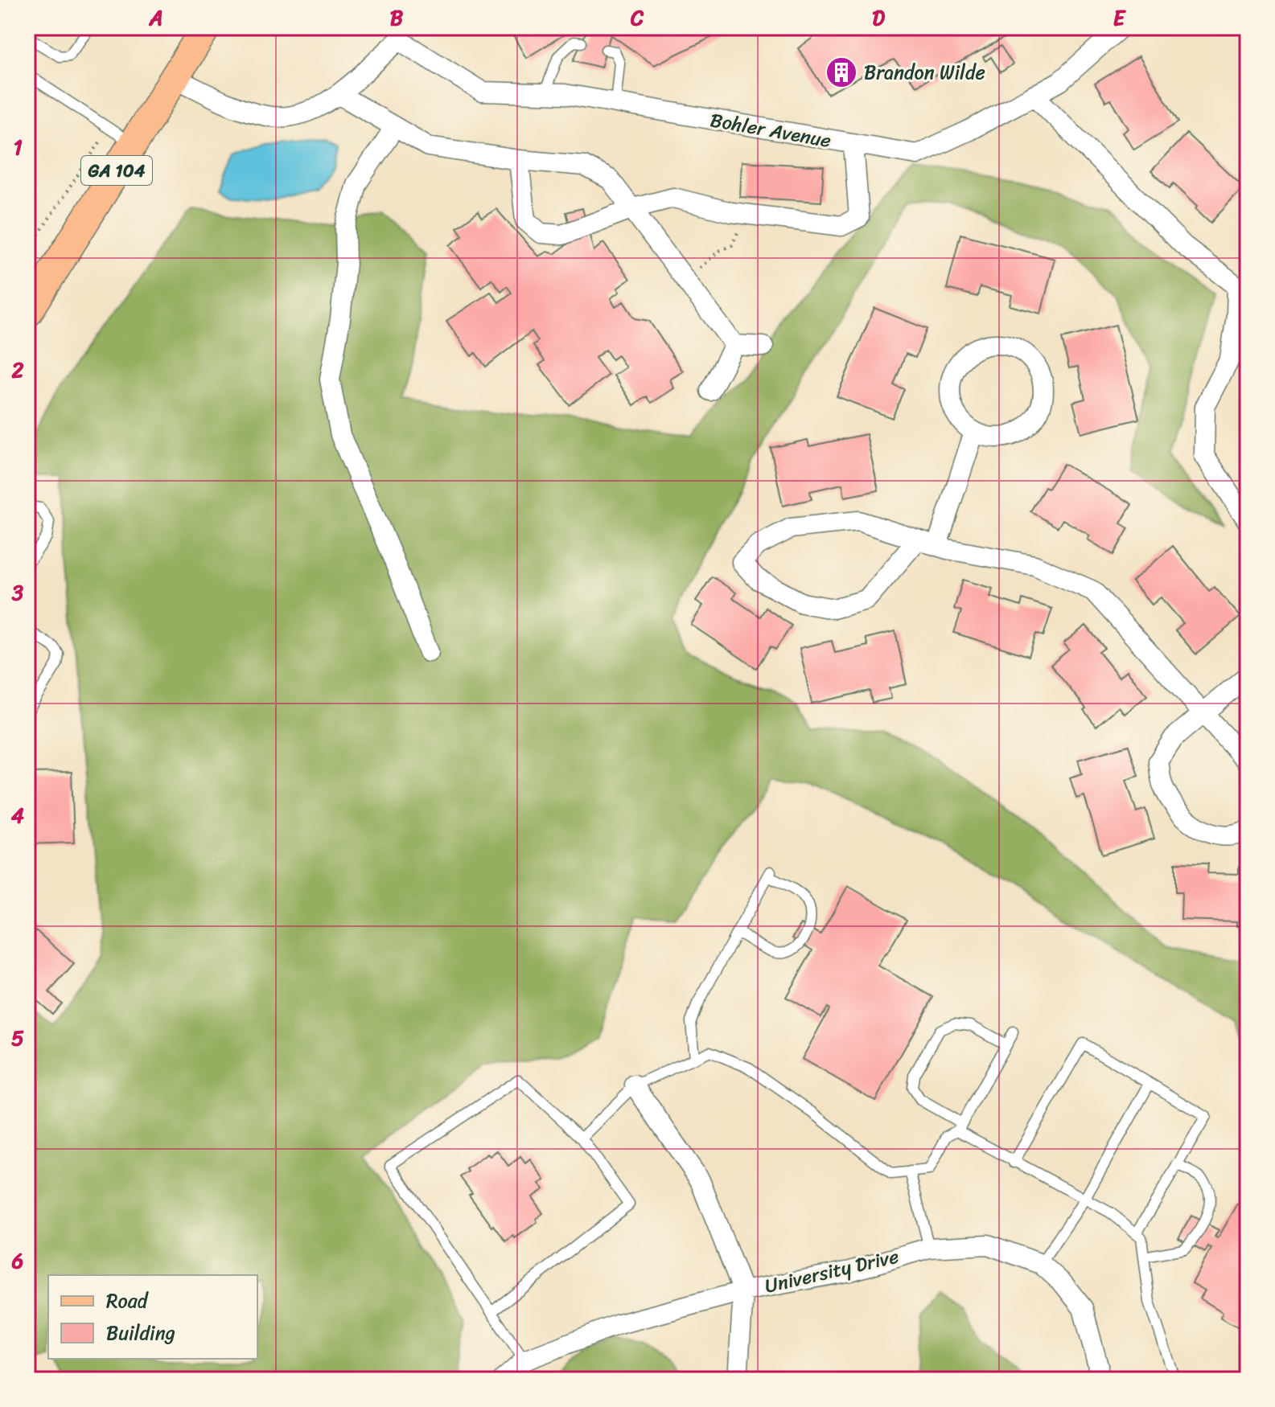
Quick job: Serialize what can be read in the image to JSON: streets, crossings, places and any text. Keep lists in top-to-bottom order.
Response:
{
  "streets": {
    "main road": ["GA 104"],
    "street": ["Bohler Avenue", "University Drive"]
  },
  "crossings": [
    ["Bohler Avenue", "GA 104"]
  ],
  "places": {
    "building": ["Brandon Wilde"]
  },
  "legend": ["Road", "Building"],
  "grid": {
    "columns": [
      "A",
      "B",
      "C",
      "D",
      "E"
    ],
    "rows": [
      "1",
      "2",
      "3",
      "4",
      "5",
      "6"
    ]
  }
}
